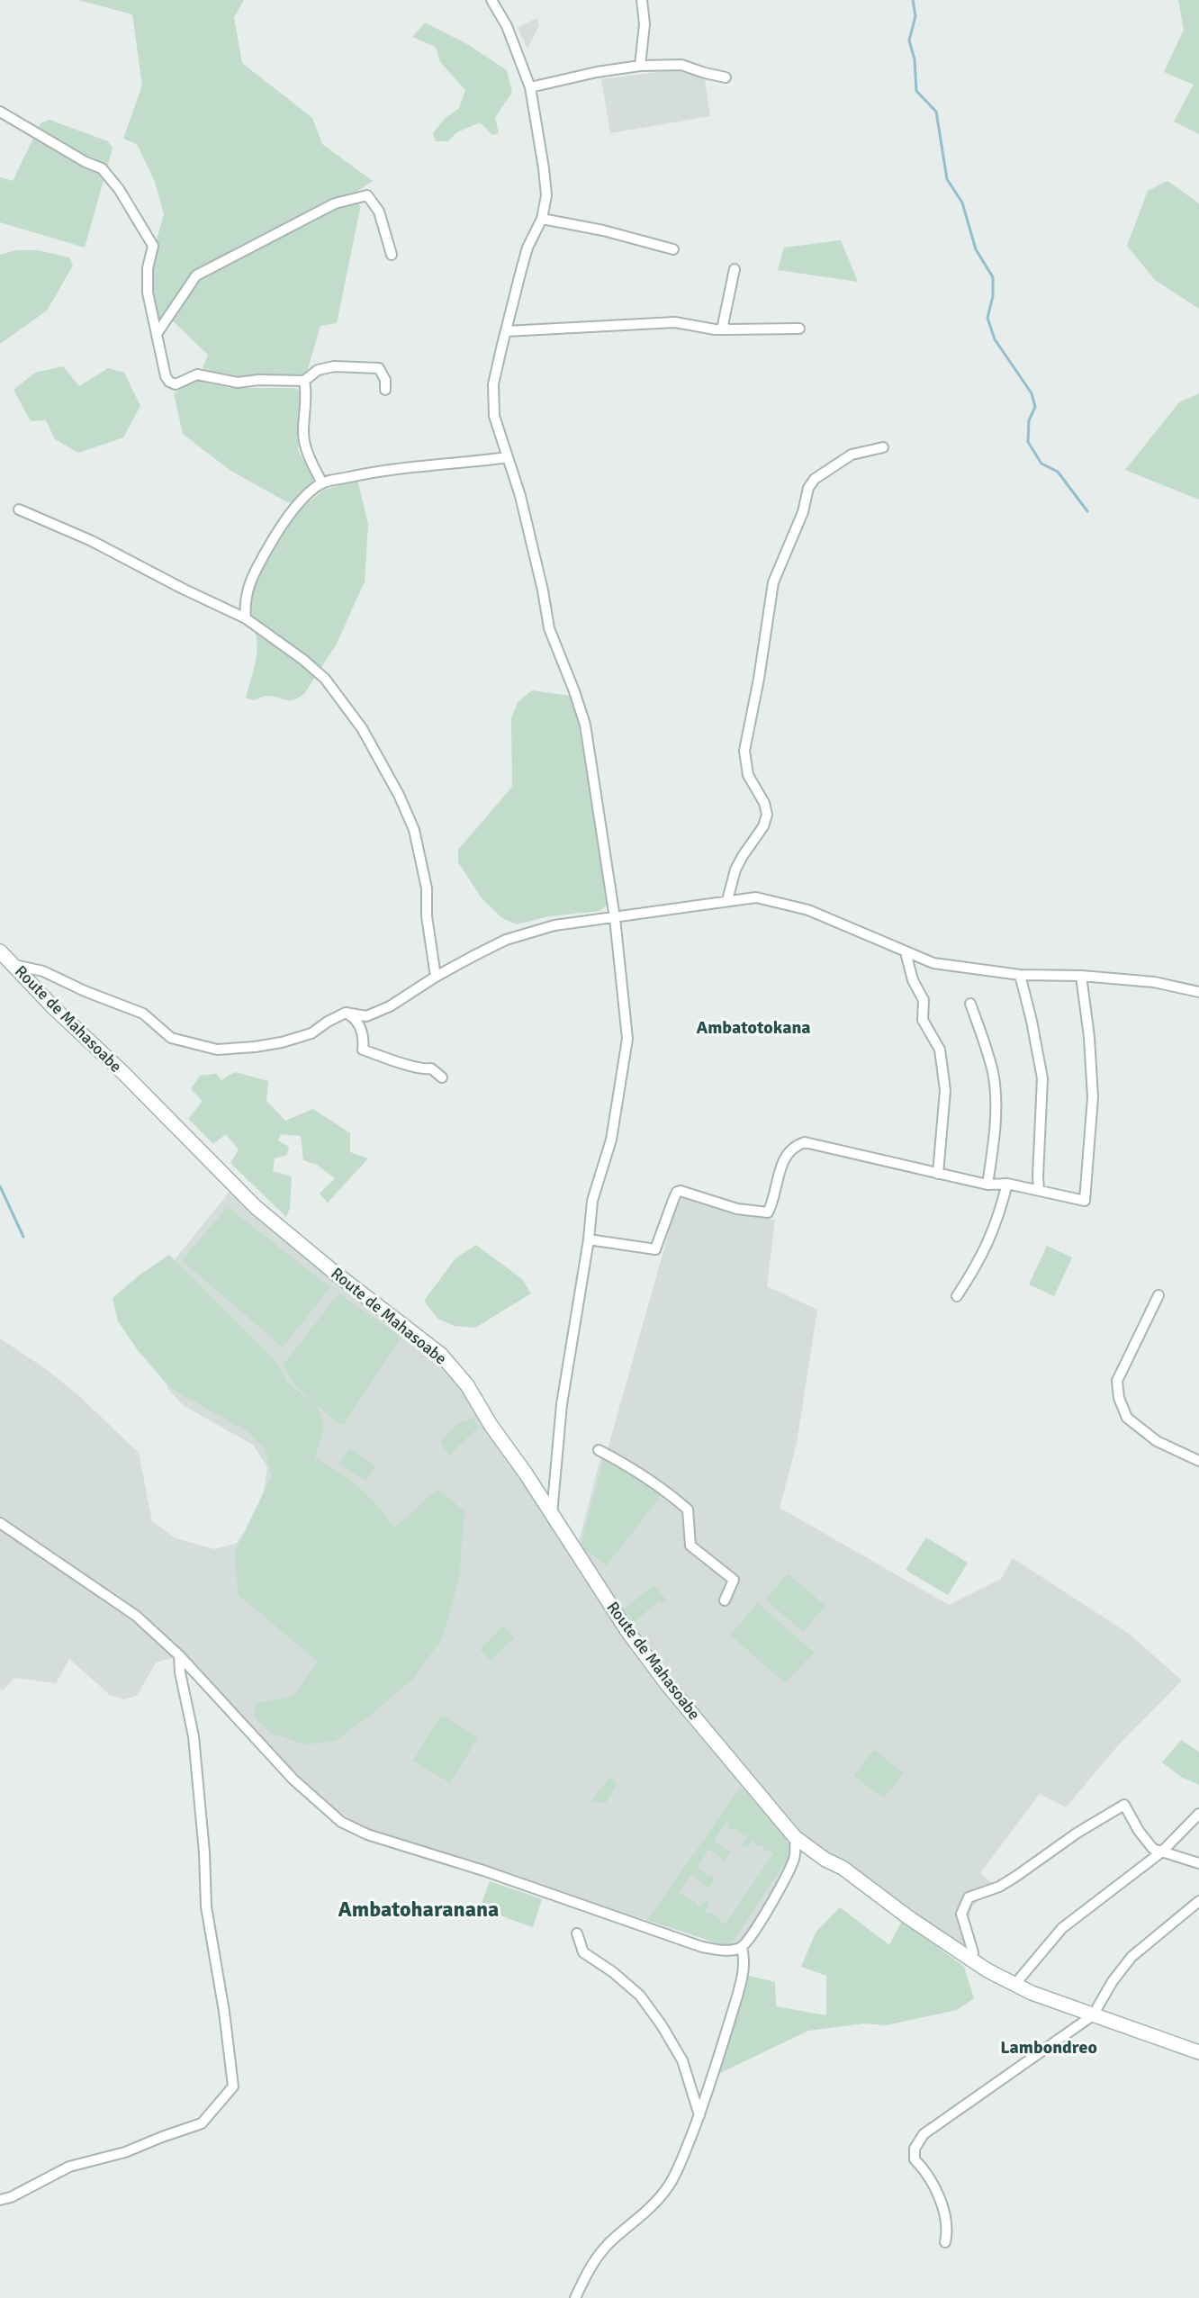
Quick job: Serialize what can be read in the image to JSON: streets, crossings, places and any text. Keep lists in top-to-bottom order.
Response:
{
  "streets": {
    "street": ["Route de Mahasoabe"]
  },
  "districts": ["Ambatotokana", "Ambatoharanana", "Lambondreo"]
}
